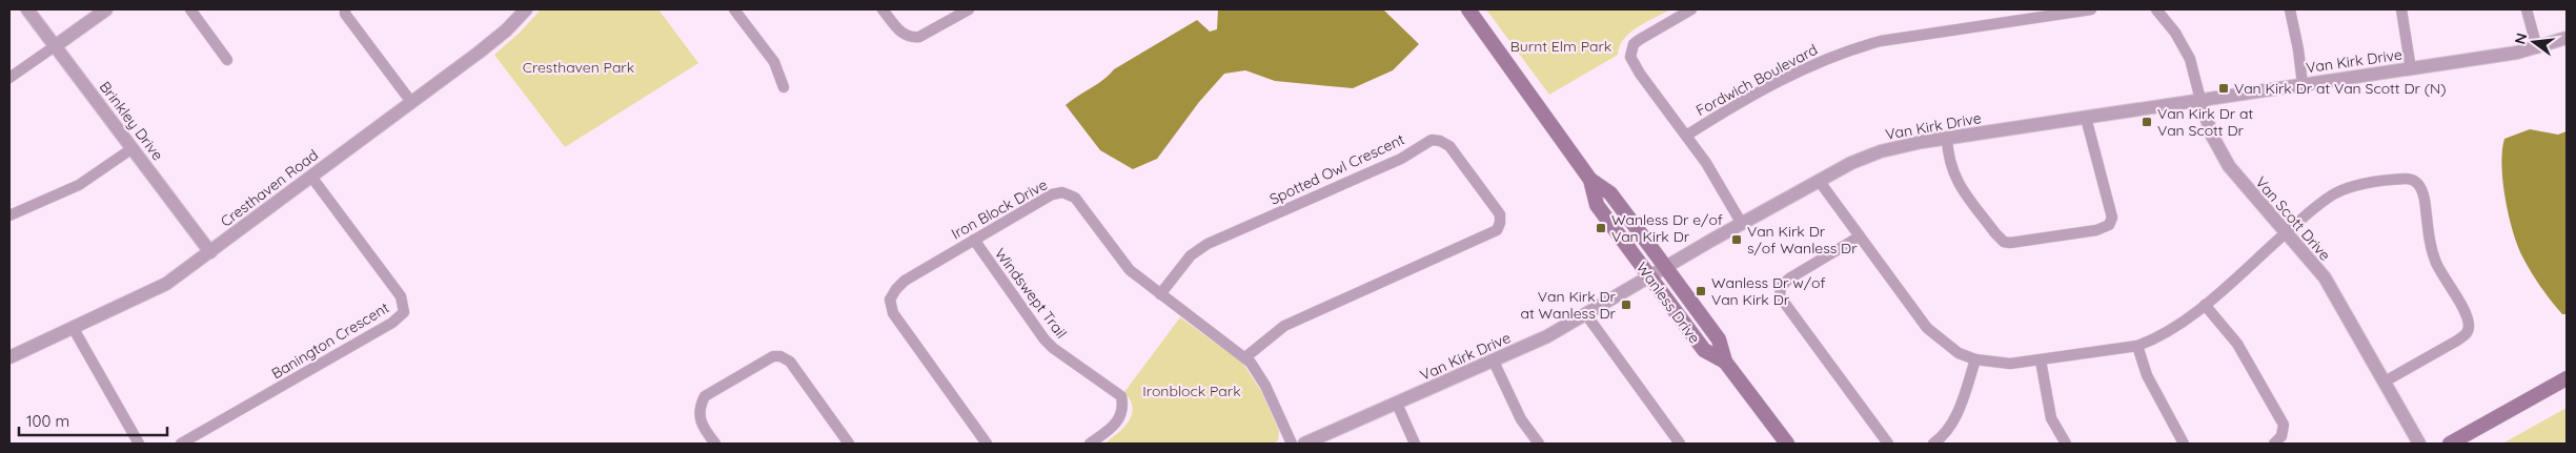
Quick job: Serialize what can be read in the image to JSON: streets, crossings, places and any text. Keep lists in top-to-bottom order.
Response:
{
  "streets": {
    "main road": ["Wanless Drive"],
    "street": [
      "Van Kirk Drive",
      "Fordwich Boulevard",
      "Brinkley Drive",
      "Spotted Owl Crescent",
      "Cresthaven Road",
      "Iron Block Drive",
      "Van Scott Drive",
      "Windswept Trail",
      "Banington Crescent"
    ]
  },
  "crossings": [
    ["Van Kirk Drive", "Van Scott Drive"],
    ["Van Kirk Drive", "Wanless Drive"],
    ["Brinkley Drive", "Cresthaven Road"],
    ["Spotted Owl Crescent", "Iron Block Drive"],
    ["Cresthaven Road", "Banington Crescent"],
    ["Iron Block Drive", "Windswept Trail"]
  ],
  "parks": ["Burnt Elm Park", "Cresthaven Park", "Ironblock Park"],
  "places": {
    "transit": [
      "Van Kirk Dr at Van Scott Dr (N)",
      "Van Kirk Dr at Van Scott Dr",
      "Wanless Dr e/of Van Kirk Dr",
      "Van Kirk Dr s/of Wanless Dr",
      "Wanless Dr w/of Van Kirk Dr",
      "Van Kirk Dr at Wanless Dr"
    ]
  },
  "scale_bar": "100 m",
  "north": "left"
}
